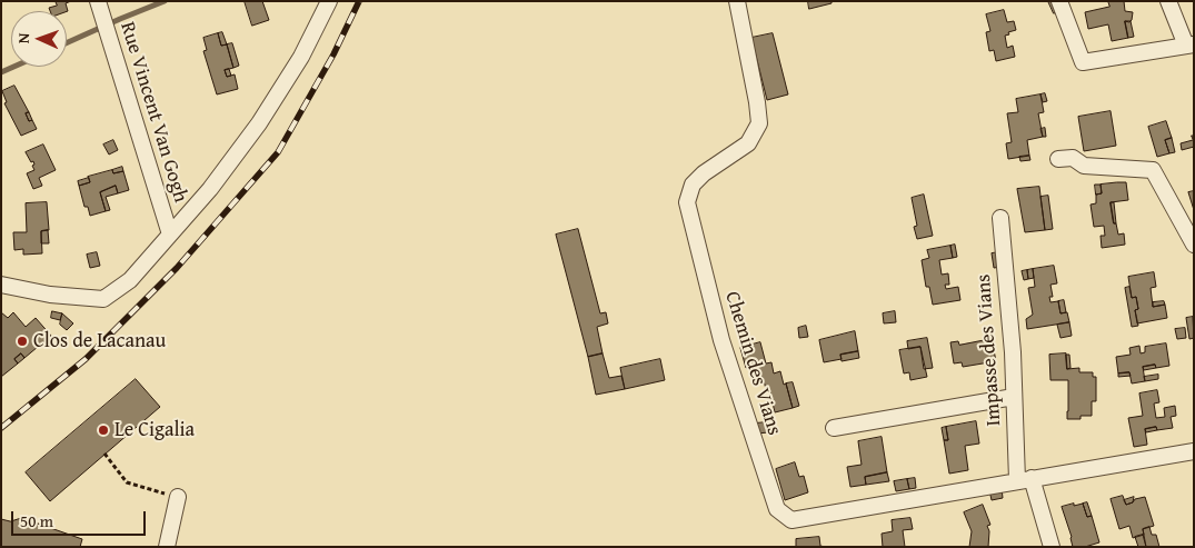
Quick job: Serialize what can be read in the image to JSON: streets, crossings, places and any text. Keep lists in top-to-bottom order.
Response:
{
  "streets": {
    "street": ["Rue Vincent Van Gogh", "Impasse des Vians", "Chemin des Vians"]
  },
  "crossings": [
    ["Impasse des Vians", "Chemin des Vians"]
  ],
  "places": ["Clos de Lacanau", "Le Cigalia"],
  "scale_bar": "50 m",
  "north": "left"
}
